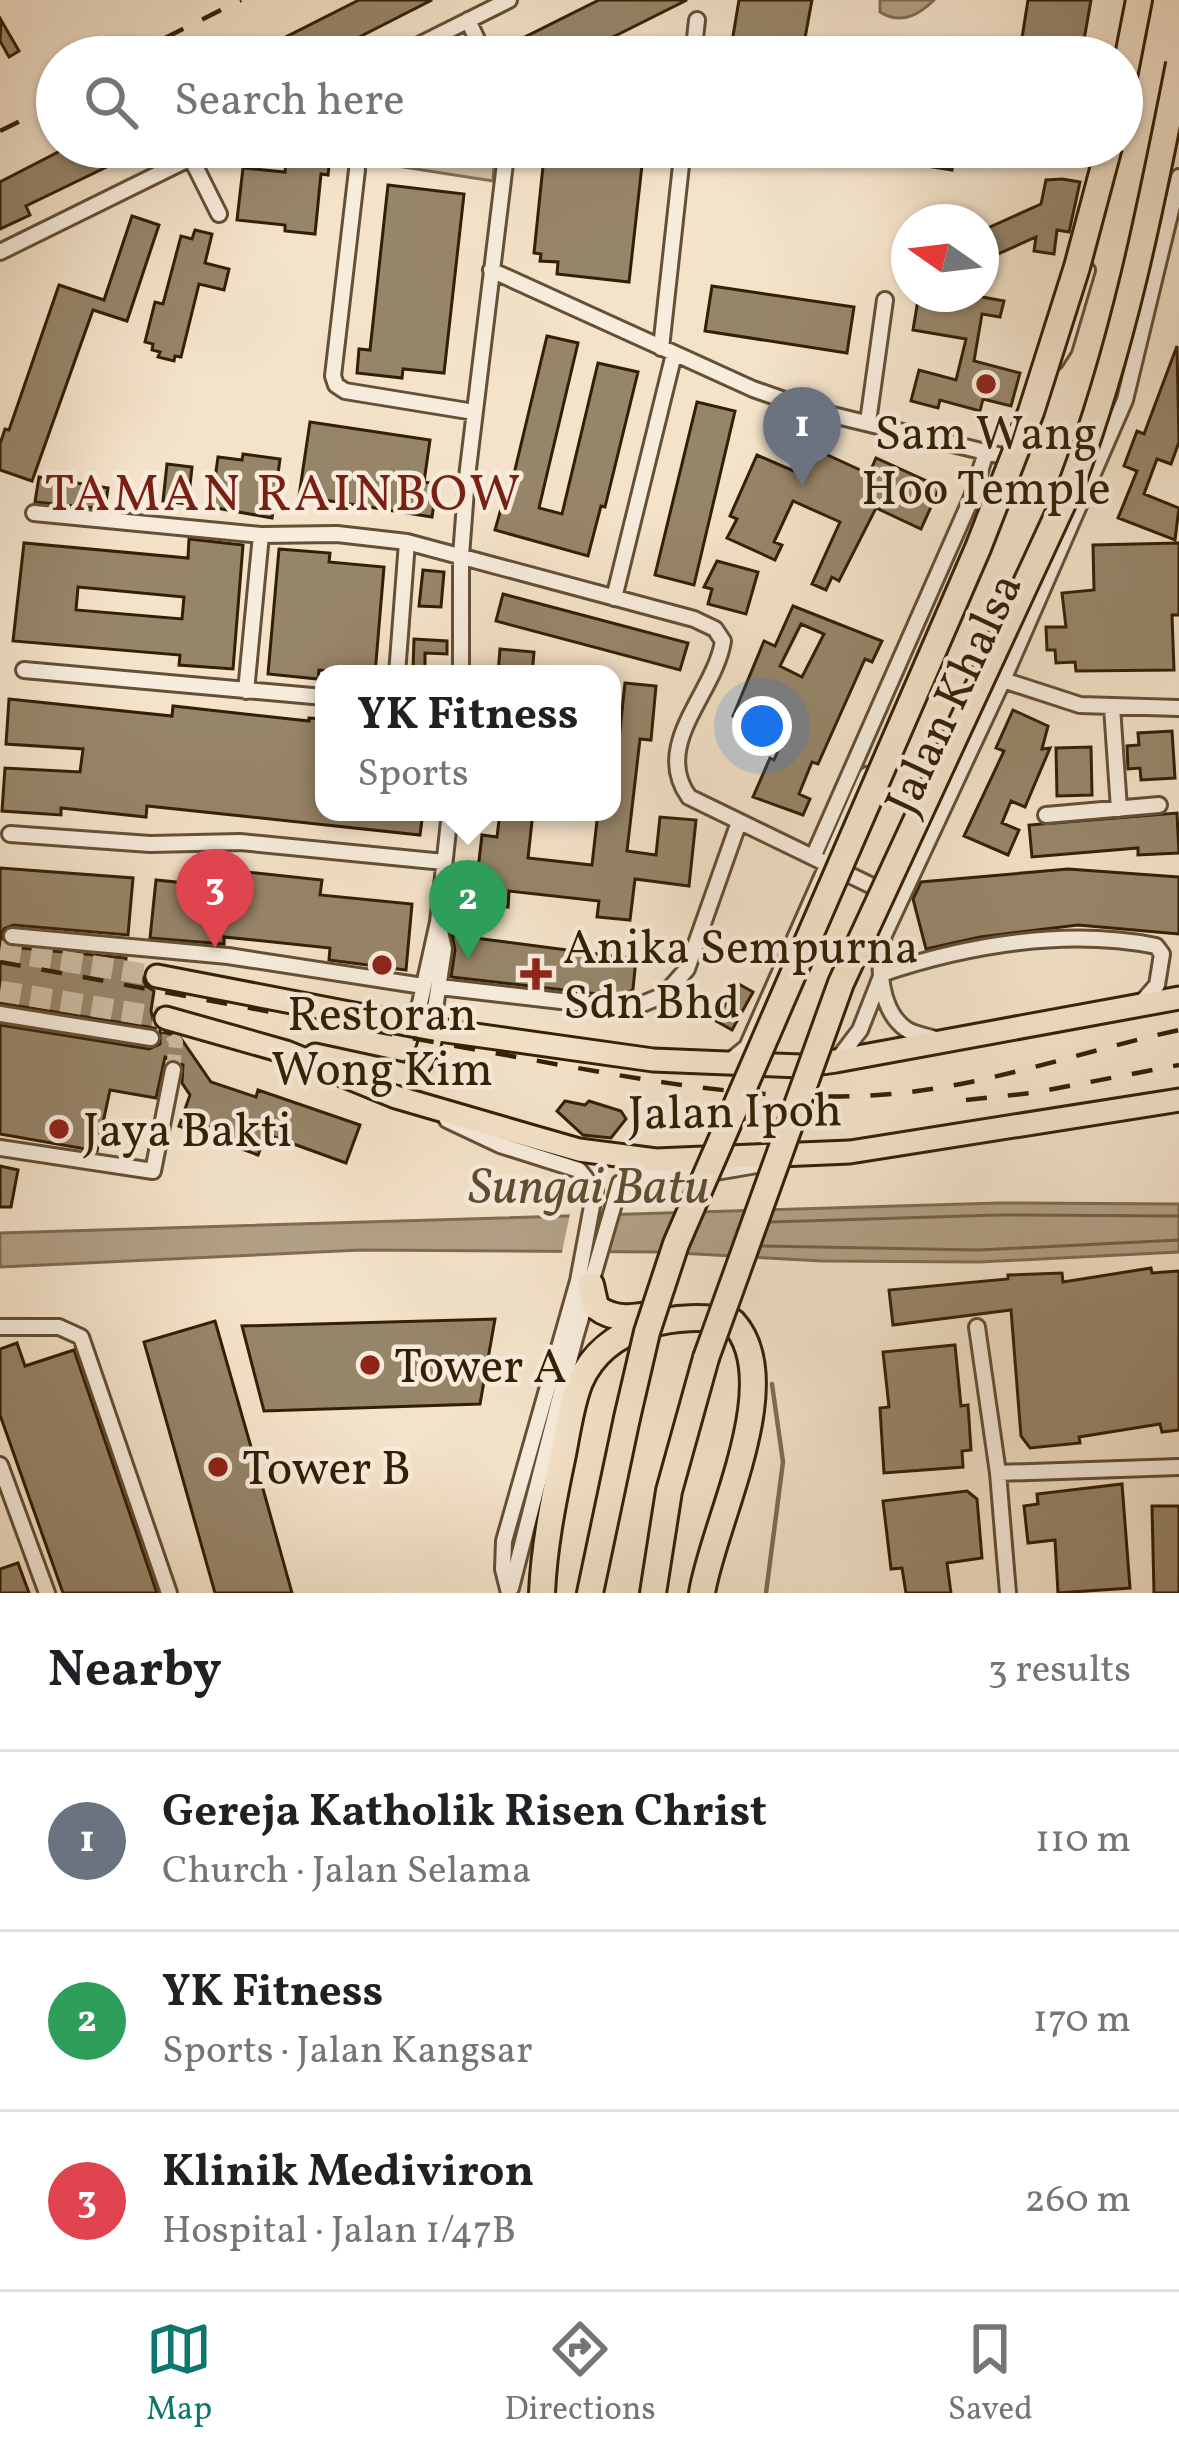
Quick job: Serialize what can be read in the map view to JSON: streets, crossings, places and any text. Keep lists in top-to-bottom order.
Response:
{
  "streets": {
    "main road": ["Jalan Ipoh"],
    "street": ["Jalan Khalsa"]
  },
  "crossings": [
    ["Jalan Khalsa", "Jalan Ipoh"]
  ],
  "districts": ["TAMAN RAINBOW"],
  "water": ["Sungai Batu"],
  "places": {
    "other": [
      "Sam Wang Hoo Temple",
      "Restoran Wong Kim",
      "Jaya Bakti",
      "Tower A",
      "Tower B"
    ],
    "health": ["Anika Sempurna Sdn Bhd"]
  },
  "north": "left",
  "page": {
    "search": "Search here",
    "pins": ["1", "3", "2"],
    "popup": ["YK Fitness", "Sports"],
    "heading": ["Nearby", "3 results"],
    "list": [
      {
        "mark": "1",
        "name": "Gereja Katholik Risen Christ",
        "note": "Church · Jalan Selama",
        "value": "110 m"
      },
      {
        "mark": "2",
        "name": "YK Fitness",
        "note": "Sports · Jalan Kangsar",
        "value": "170 m"
      },
      {
        "mark": "3",
        "name": "Klinik Mediviron",
        "note": "Hospital · Jalan 1/47B",
        "value": "260 m"
      }
    ],
    "nav": ["Map", "Directions", "Saved"]
  }
}
